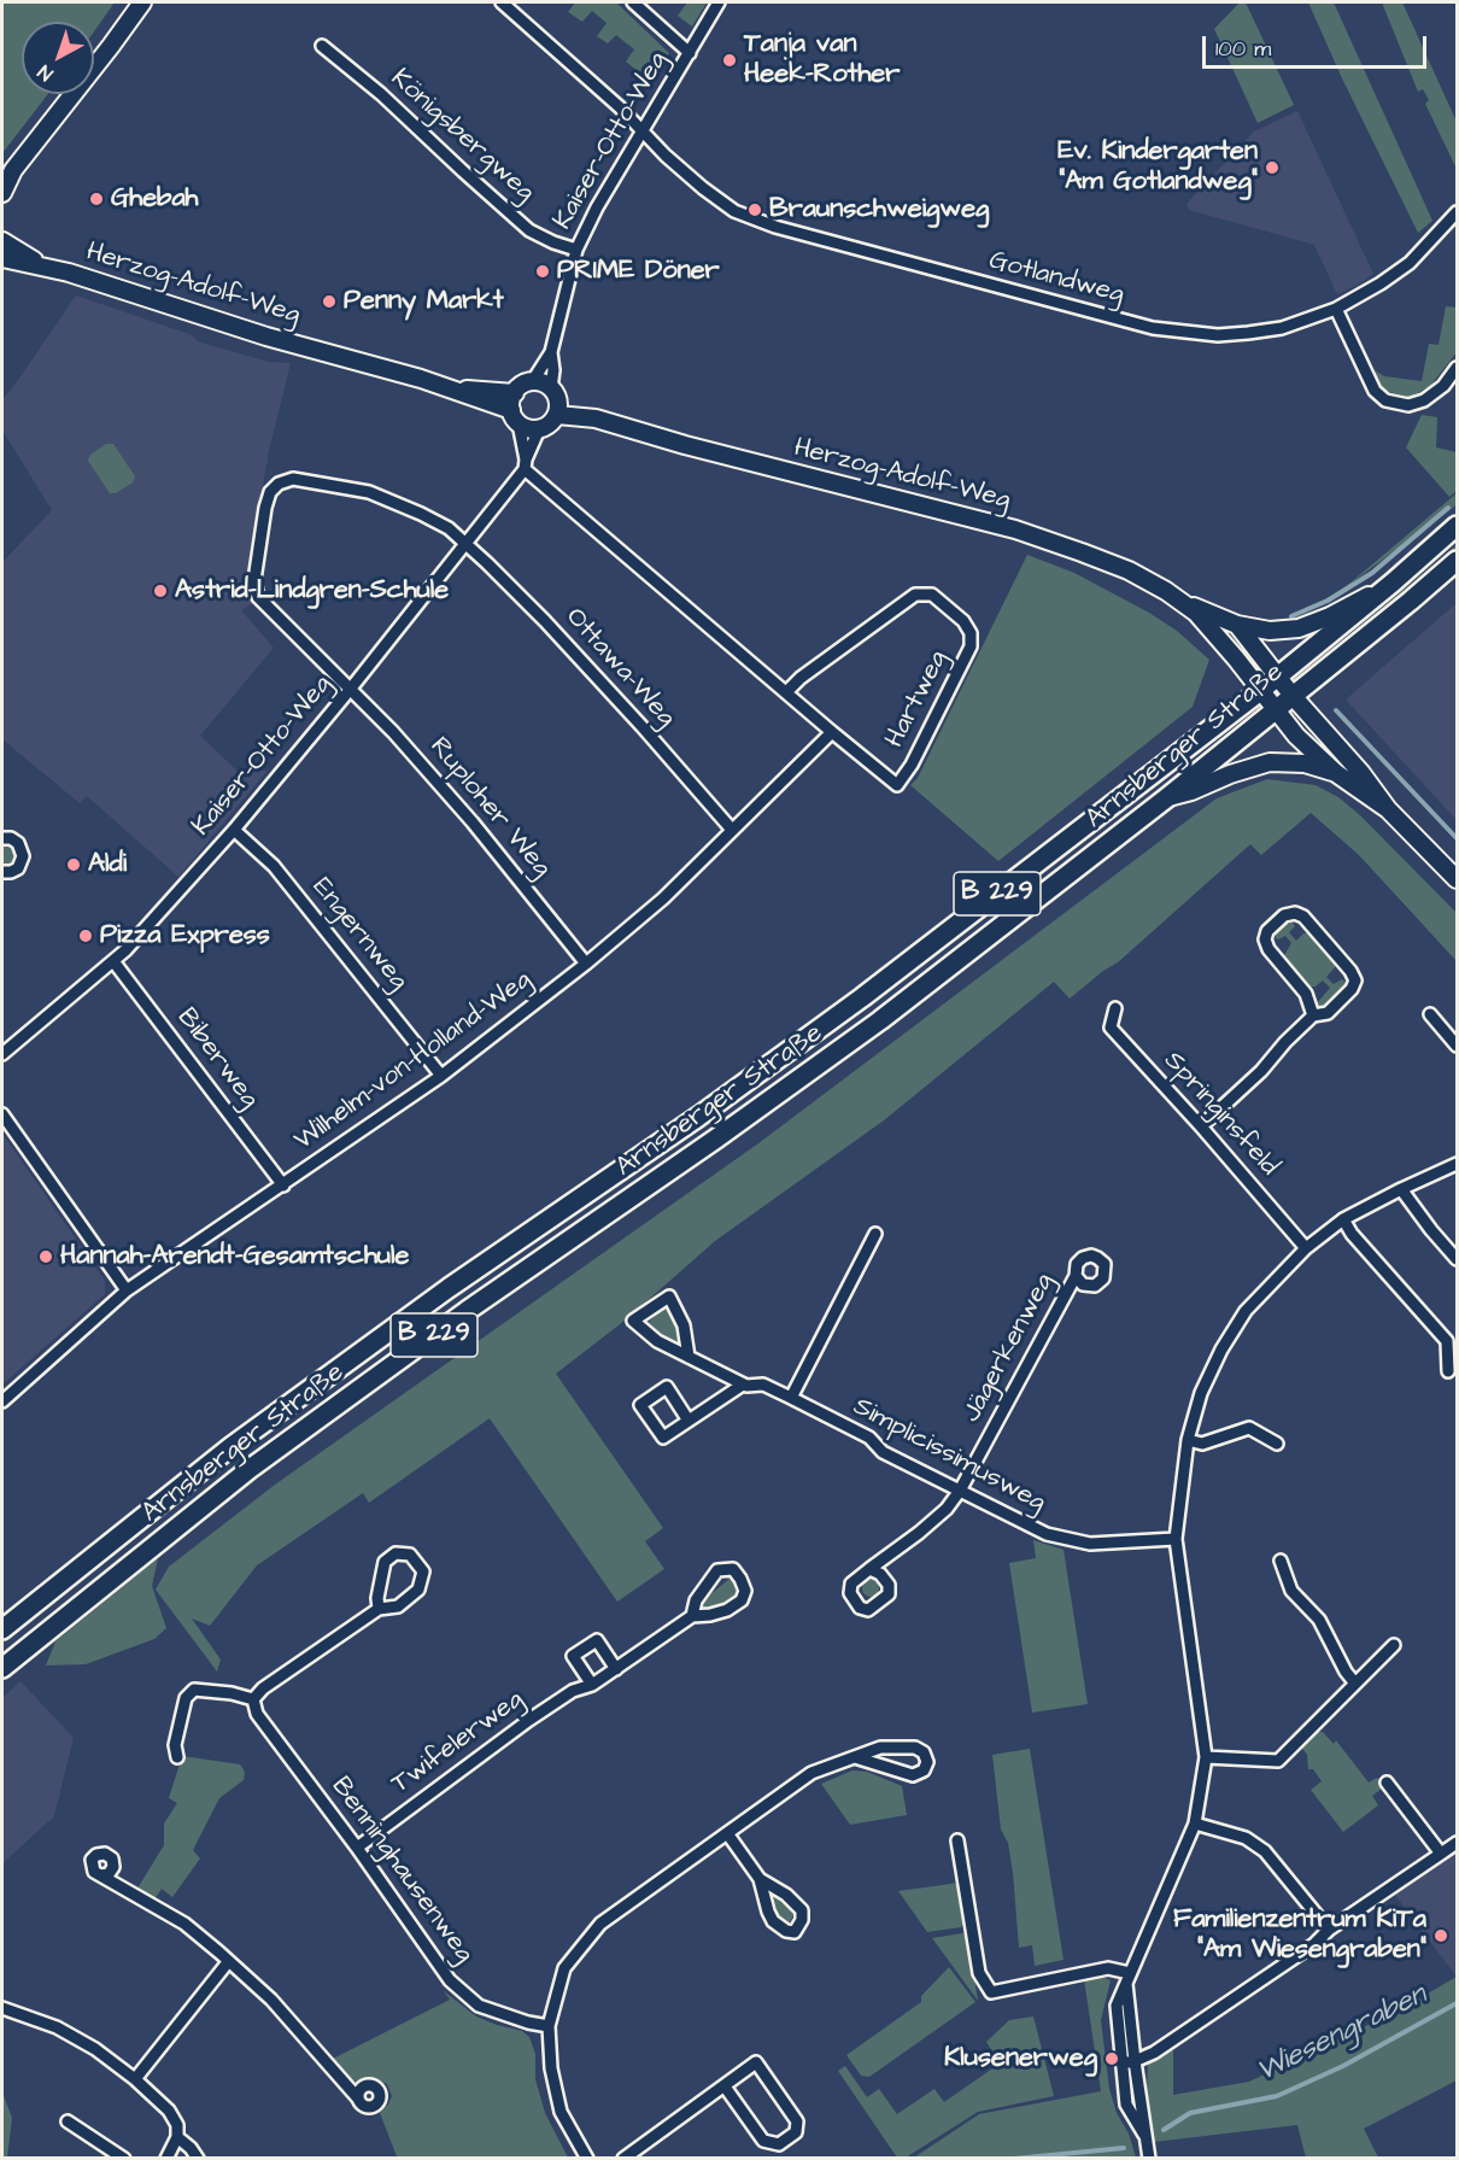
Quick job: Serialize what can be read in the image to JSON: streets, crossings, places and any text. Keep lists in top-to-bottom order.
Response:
{
  "streets": {
    "main road": ["Herzog-Adolf-Weg", "Arnsberger Straße", "B 229"],
    "street": [
      "Königsbergweg",
      "Kaiser-Otto-Weg",
      "Gotlandweg",
      "Ottawa-Weg",
      "Hartweg",
      "Ruploher Weg",
      "Engernweg",
      "Biberweg",
      "Wilhelm-von-Holland-Weg",
      "Springinsfeld",
      "Jägerkenweg",
      "Simplicissimusweg",
      "Twifelerweg",
      "Benninghausenweg"
    ]
  },
  "crossings": [
    ["Königsbergweg", "Kaiser-Otto-Weg"],
    ["Kaiser-Otto-Weg", "Gotlandweg"],
    ["Kaiser-Otto-Weg", "Herzog-Adolf-Weg"],
    ["Kaiser-Otto-Weg", "Ottawa-Weg"],
    ["Kaiser-Otto-Weg", "Hartweg"],
    ["Kaiser-Otto-Weg", "Ruploher Weg"],
    ["Kaiser-Otto-Weg", "Engernweg"],
    ["Kaiser-Otto-Weg", "Biberweg"],
    ["Herzog-Adolf-Weg", "Arnsberger Straße"],
    ["Ottawa-Weg", "Ruploher Weg"],
    ["Ottawa-Weg", "Wilhelm-von-Holland-Weg"],
    ["Hartweg", "Wilhelm-von-Holland-Weg"],
    ["Ruploher Weg", "Wilhelm-von-Holland-Weg"],
    ["Engernweg", "Wilhelm-von-Holland-Weg"],
    ["Biberweg", "Wilhelm-von-Holland-Weg"],
    ["Jägerkenweg", "Simplicissimusweg"],
    ["Twifelerweg", "Benninghausenweg"]
  ],
  "water": ["Wiesengraben"],
  "places": [
    "Tanja van Heek-Rother",
    "Ev. Kindergarten \"Am Gotlandweg\"",
    "Ghebah",
    "Braunschweigweg",
    "PRIME Döner",
    "Penny Markt",
    "Astrid-Lindgren-Schule",
    "Aldi",
    "Pizza Express",
    "Hannah-Arendt-Gesamtschule",
    "Familienzentrum KiTa \"Am Wiesengraben\"",
    "Klusenerweg"
  ],
  "scale_bar": "100 m",
  "north": "bottom left"
}
